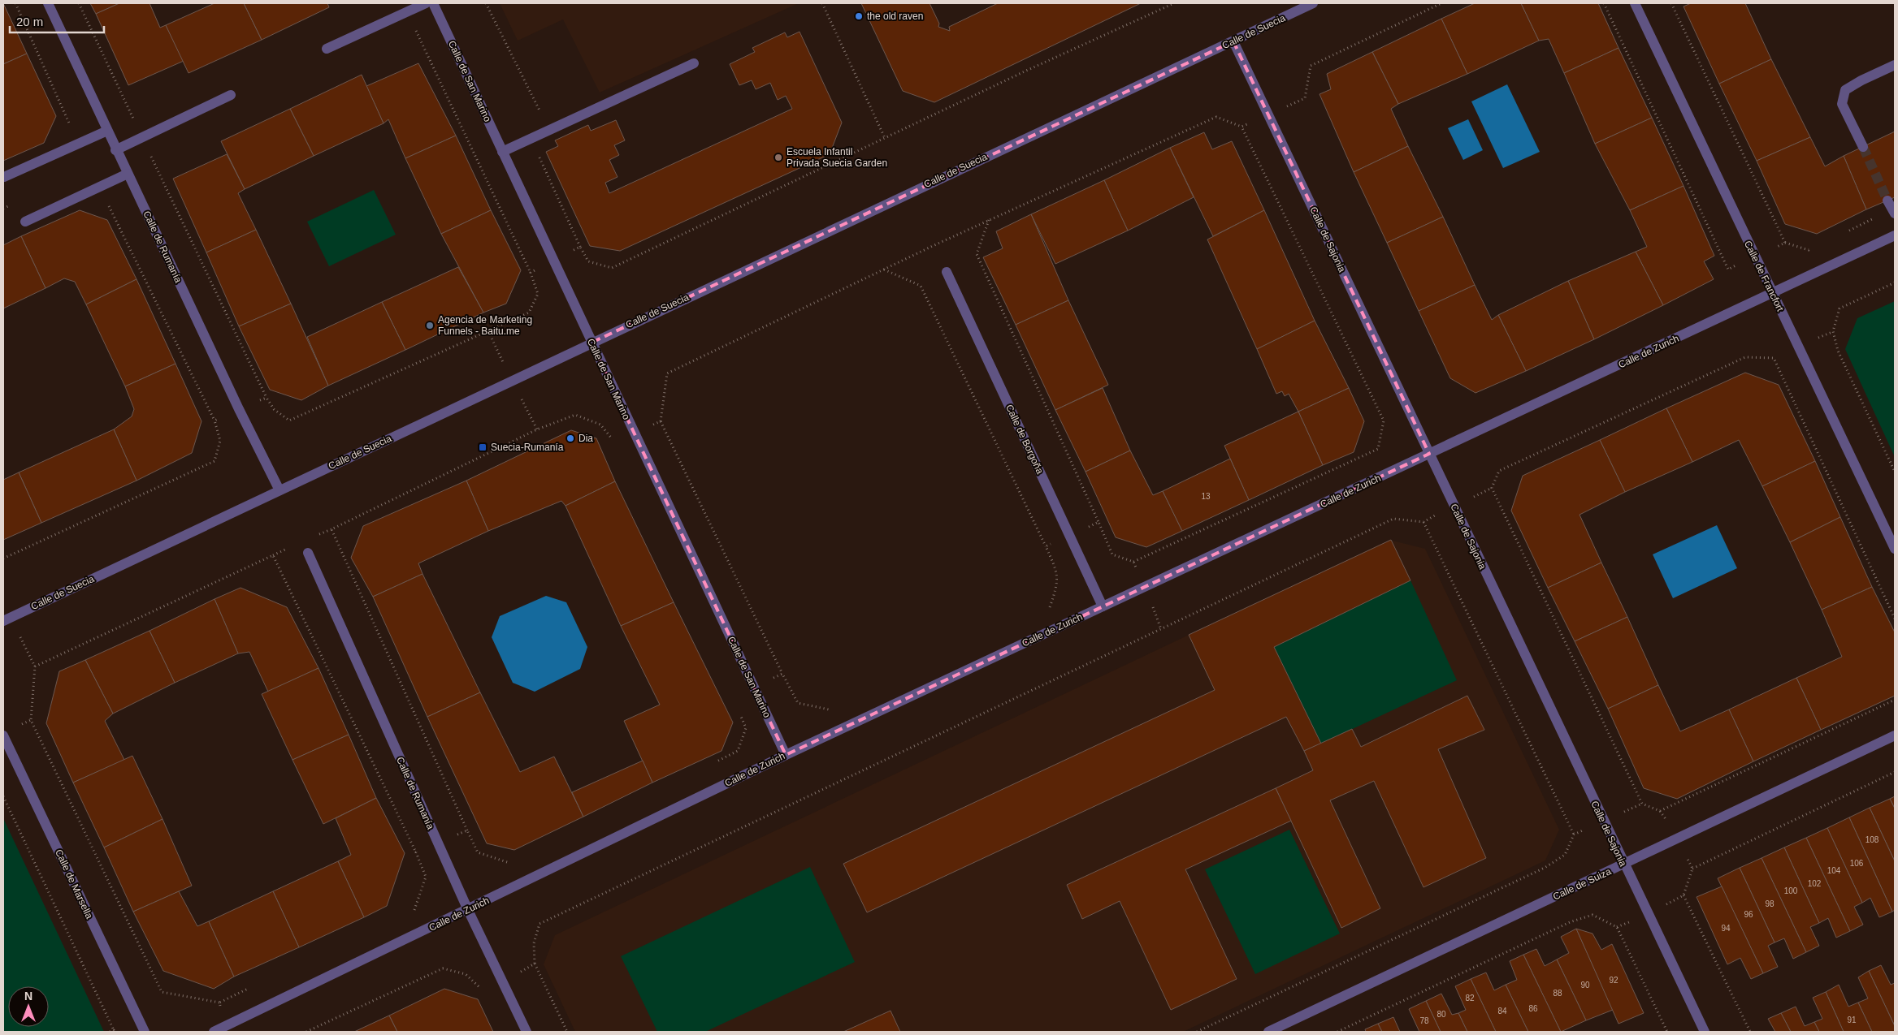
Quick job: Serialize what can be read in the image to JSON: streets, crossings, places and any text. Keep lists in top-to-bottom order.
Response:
{
  "streets": {
    "street": [
      "Calle de Suecia",
      "Calle de San Marino",
      "Calle de Sajonia",
      "Calle de Rumanía",
      "Calle de Francfort",
      "Calle de Zurich",
      "Calle de Borgoña",
      "Calle de Marsella",
      "Calle de Suiza"
    ]
  },
  "crossings": [
    ["Calle de Suecia", "Calle de San Marino"],
    ["Calle de Suecia", "Calle de Sajonia"],
    ["Calle de Suecia", "Calle de Rumanía"],
    ["Calle de San Marino", "Calle de Zurich"],
    ["Calle de Sajonia", "Calle de Zurich"],
    ["Calle de Sajonia", "Calle de Suiza"],
    ["Calle de Rumanía", "Calle de Zurich"],
    ["Calle de Francfort", "Calle de Zurich"],
    ["Calle de Zurich", "Calle de Borgoña"]
  ],
  "places": {
    "other": [
      "the old raven",
      "Escuela Infantil Privada Suecia Garden",
      "Agencia de Marketing Funnels - Baitu.me",
      "Dia"
    ],
    "transit": ["Suecia-Rumanía"]
  },
  "house_numbers": [
    "13",
    "108",
    "106",
    "104",
    "102",
    "100",
    "98",
    "96",
    "94",
    "92",
    "90",
    "88",
    "82",
    "86",
    "84",
    "80",
    "91",
    "78"
  ],
  "scale_bar": "20 m",
  "north": "top"
}
